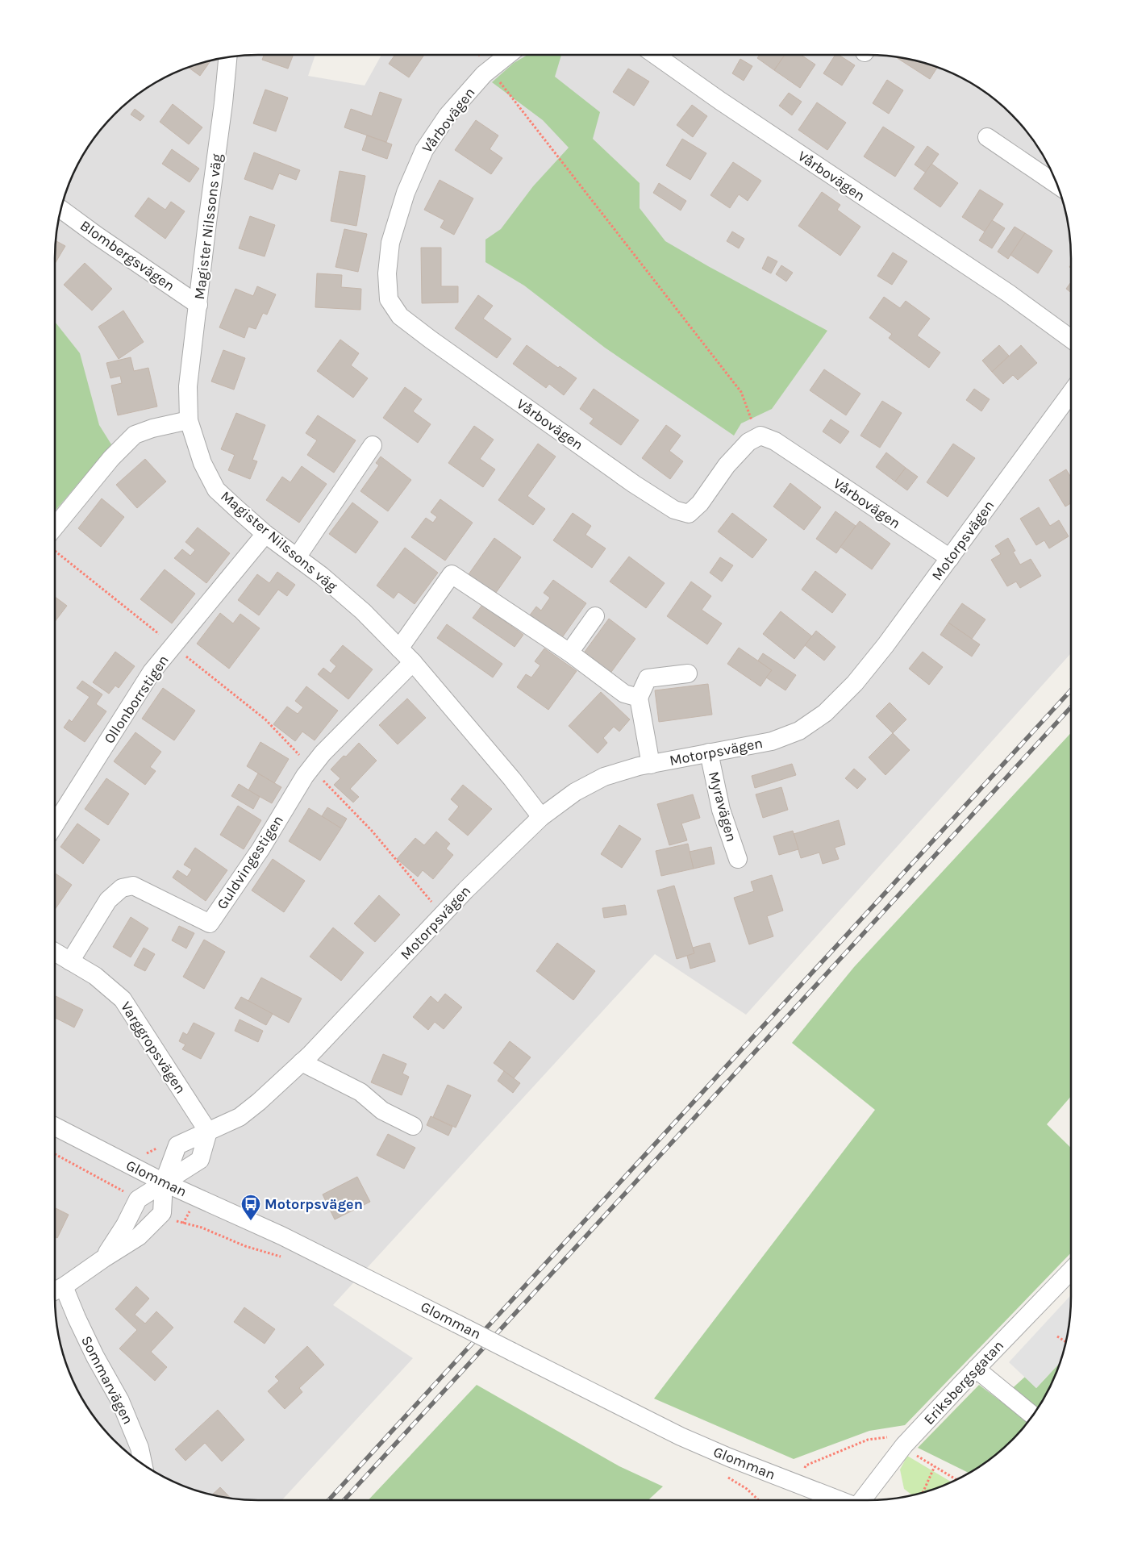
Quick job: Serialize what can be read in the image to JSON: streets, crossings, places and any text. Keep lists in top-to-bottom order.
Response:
{
  "streets": {
    "street": [
      "Vårbovägen",
      "Magister Nilssons väg",
      "Blombergsvägen",
      "Motorpsvägen",
      "Ollonborrstigen",
      "Myravägen",
      "Guldvingestigen",
      "Varggropsvägen",
      "Glomman",
      "Sommarvägen",
      "Eriksbergsgatan"
    ]
  },
  "crossings": [
    ["Vårbovägen", "Motorpsvägen"],
    ["Magister Nilssons väg", "Blombergsvägen"],
    ["Magister Nilssons väg", "Motorpsvägen"],
    ["Magister Nilssons väg", "Ollonborrstigen"],
    ["Magister Nilssons väg", "Guldvingestigen"],
    ["Motorpsvägen", "Myravägen"],
    ["Motorpsvägen", "Varggropsvägen"],
    ["Motorpsvägen", "Glomman"],
    ["Motorpsvägen", "Sommarvägen"],
    ["Guldvingestigen", "Varggropsvägen"]
  ],
  "places": {
    "bus stop": ["Motorpsvägen"]
  }
}
